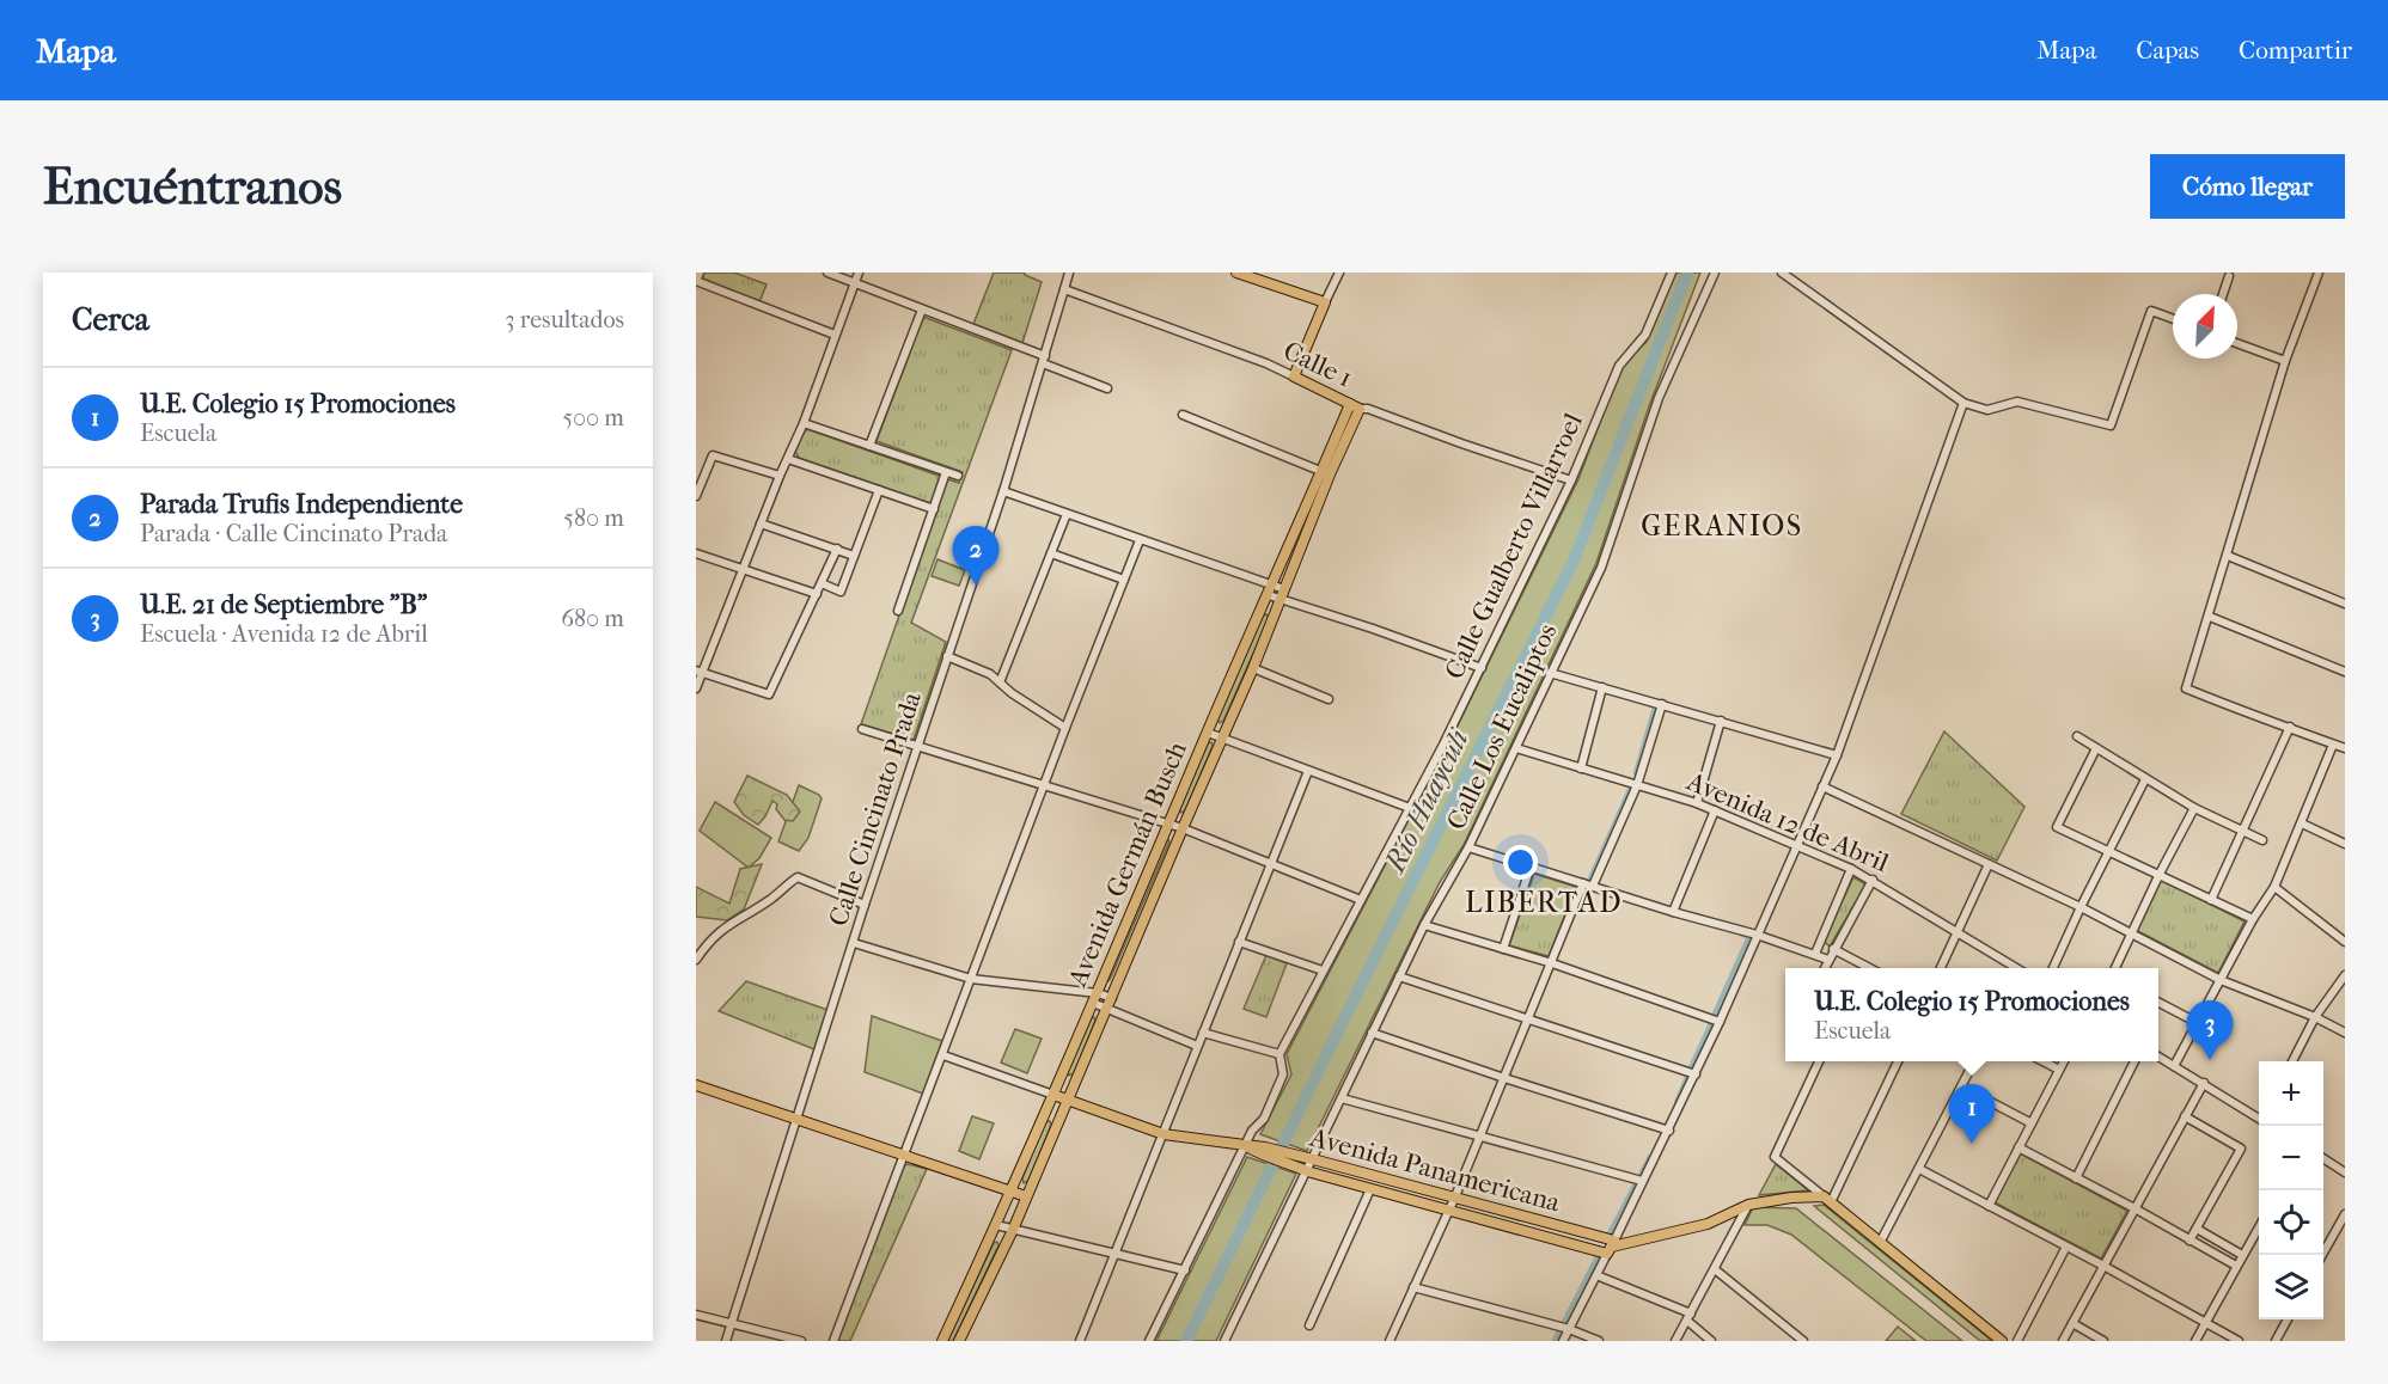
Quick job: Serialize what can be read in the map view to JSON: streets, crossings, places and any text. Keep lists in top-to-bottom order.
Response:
{
  "streets": {
    "main road": ["Calle 1", "Avenida Germán Busch", "Avenida Panamericana"],
    "street": [
      "Calle Gualberto Villarroel",
      "Calle Los Eucaliptos",
      "Calle Cincinato Prada",
      "Avenida 12 de Abril"
    ]
  },
  "crossings": [
    ["Calle 1", "Calle Gualberto Villarroel"],
    ["Calle 1", "Calle Cincinato Prada"],
    ["Calle 1", "Avenida Germán Busch"],
    ["Calle Gualberto Villarroel", "Avenida Panamericana"],
    ["Calle Los Eucaliptos", "Avenida 12 de Abril"],
    ["Calle Los Eucaliptos", "Avenida Panamericana"],
    ["Avenida Germán Busch", "Avenida Panamericana"]
  ],
  "districts": ["GERANIOS", "LIBERTAD"],
  "water": ["Río Huayculi"],
  "north": "top right",
  "page": {
    "header": "Mapa",
    "nav": ["Mapa", "Capas", "Compartir"],
    "buttons": "Cómo llegar",
    "title": "Encuéntranos",
    "heading": ["Cerca", "3 resultados"],
    "list": [
      {
        "mark": "1",
        "name": "U.E. Colegio 15 Promociones",
        "note": "Escuela",
        "value": "500 m"
      },
      {
        "mark": "2",
        "name": "Parada Trufis Independiente",
        "note": "Parada · Calle Cincinato Prada",
        "value": "580 m"
      },
      {
        "mark": "3",
        "name": "U.E. 21 de Septiembre \"B\"",
        "note": "Escuela · Avenida 12 de Abril",
        "value": "680 m"
      }
    ],
    "pins": ["2", "3", "1"],
    "popup": ["U.E. Colegio 15 Promociones", "Escuela"],
    "map_buttons": ["+", "−"]
  }
}
